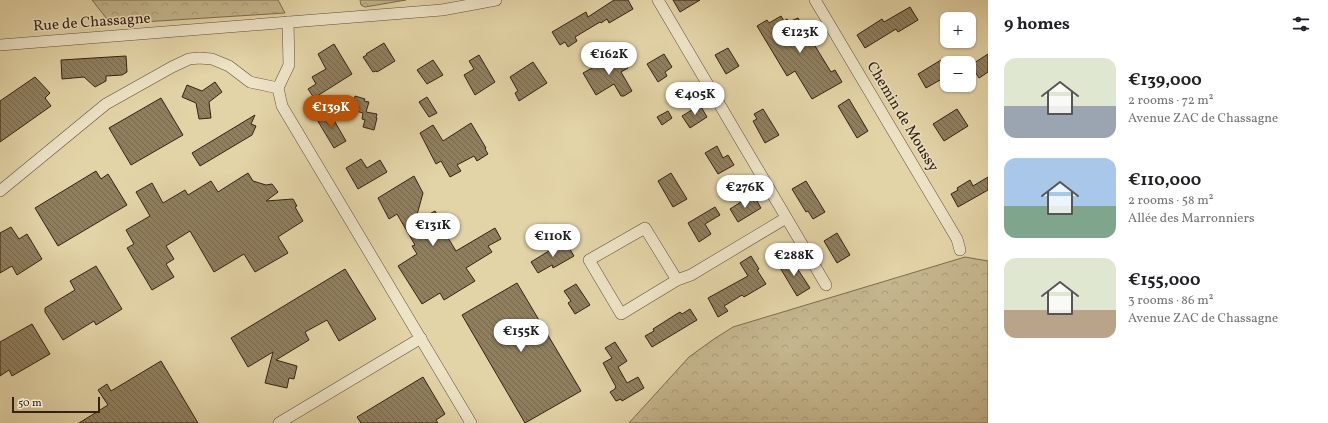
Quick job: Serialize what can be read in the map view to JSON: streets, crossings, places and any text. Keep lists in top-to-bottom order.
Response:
{
  "streets": {
    "street": ["Rue de Chassagne", "Chemin de Moussy"]
  },
  "scale_bar": "50 m",
  "page": {
    "heading": "9 homes",
    "map_buttons": ["+", "−"],
    "price": [
      "€123K",
      "€162K",
      "€405K",
      "€139K",
      "€276K",
      "€131K",
      "€110K",
      "€288K",
      "€155K"
    ],
    "list": [
      {
        "name": "€139,000",
        "note": "2 rooms · 72 m² · Avenue ZAC de Chassagne"
      },
      {
        "name": "€110,000",
        "note": "2 rooms · 58 m² · Allée des Marronniers"
      },
      {
        "name": "€155,000",
        "note": "3 rooms · 86 m² · Avenue ZAC de Chassagne"
      }
    ],
    "scale": "50 m"
  }
}
